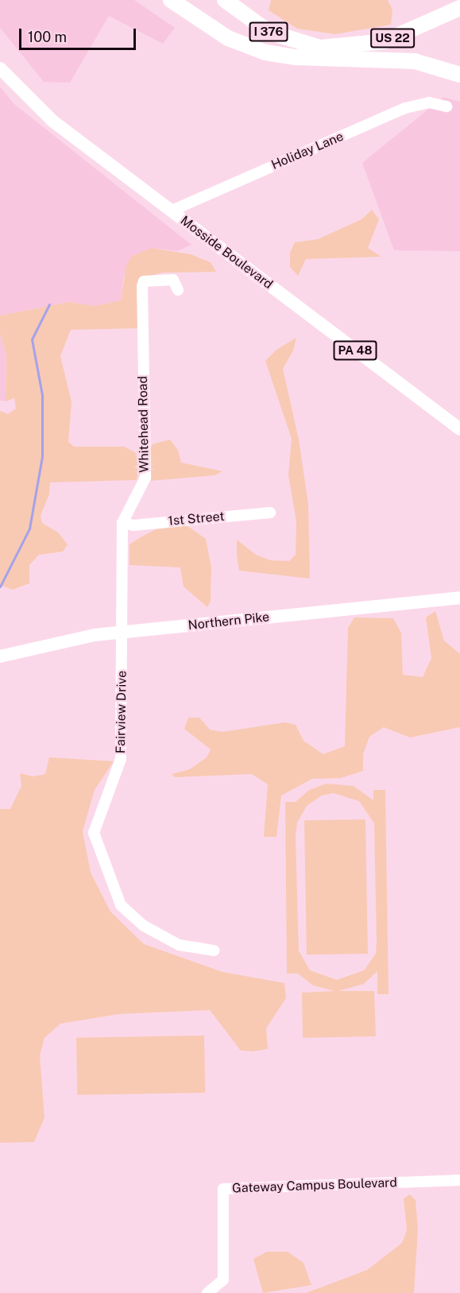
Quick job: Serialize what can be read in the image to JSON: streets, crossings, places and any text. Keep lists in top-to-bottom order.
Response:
{
  "streets": {
    "highway": ["I 376", "US 22"],
    "main road": ["Mosside Boulevard", "PA 48", "Northern Pike"],
    "street": [
      "Holiday Lane",
      "Whitehead Road",
      "1st Street",
      "Fairview Drive",
      "Gateway Campus Boulevard"
    ]
  },
  "crossings": [
    ["I 376", "US 22"],
    ["Holiday Lane", "Mosside Boulevard"],
    ["Whitehead Road", "1st Street"],
    ["Whitehead Road", "Northern Pike"],
    ["Whitehead Road", "Fairview Drive"],
    ["Northern Pike", "Fairview Drive"]
  ],
  "scale_bar": "100 m"
}
